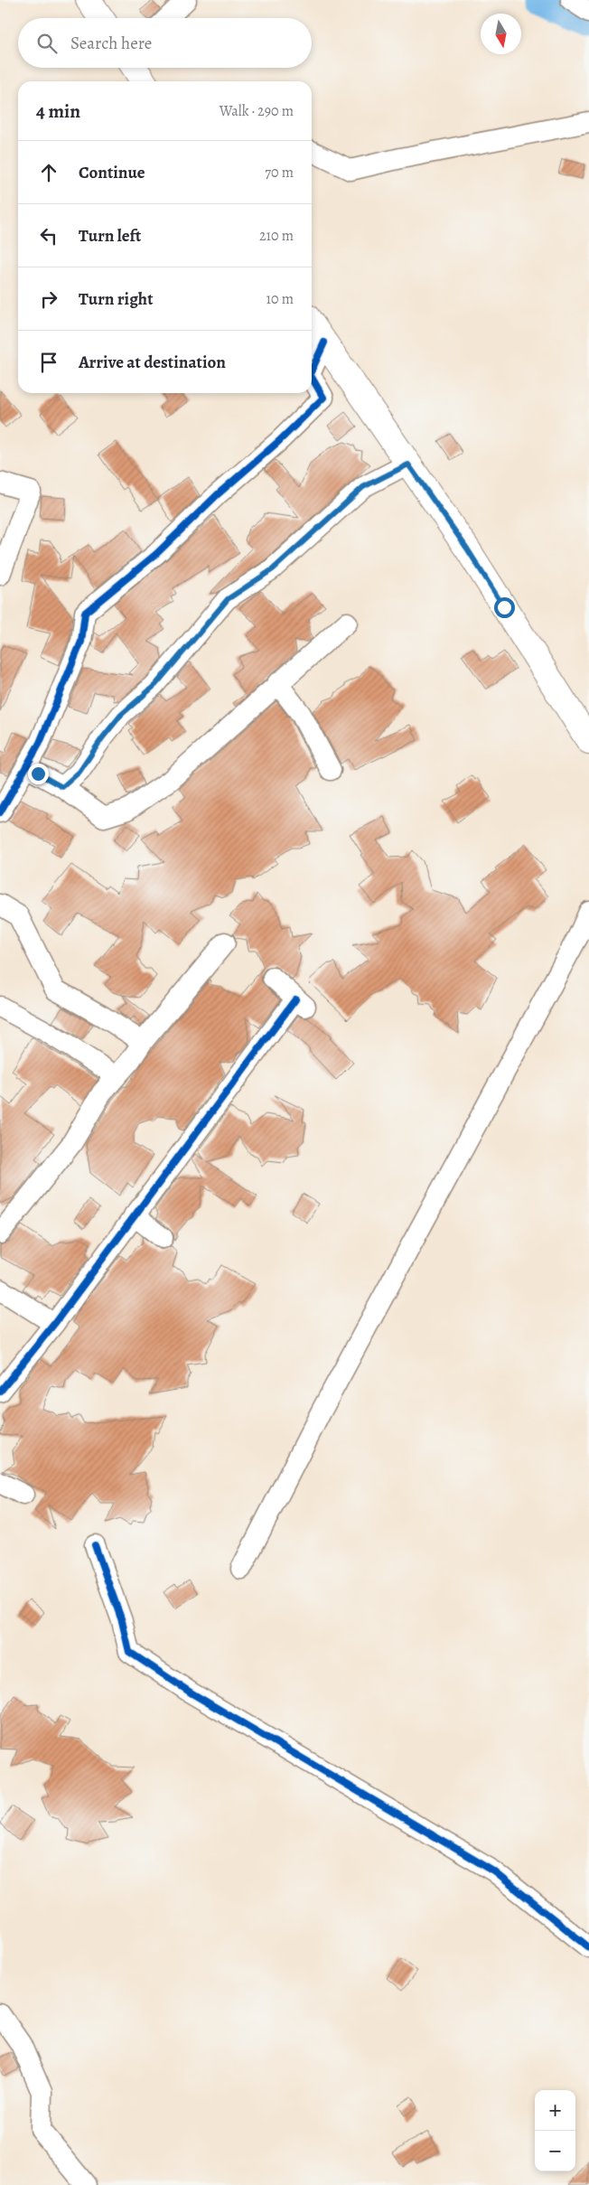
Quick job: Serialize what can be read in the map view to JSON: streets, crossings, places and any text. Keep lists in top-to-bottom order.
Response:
{
  "north": "bottom",
  "page": {
    "search": "Search here",
    "heading": ["4 min", "Walk · 290 m"],
    "list": [
      ["Continue", "70 m"],
      ["Turn left", "210 m"],
      ["Turn right", "10 m"],
      "Arrive at destination"
    ],
    "map_buttons": ["+", "−"]
  }
}
